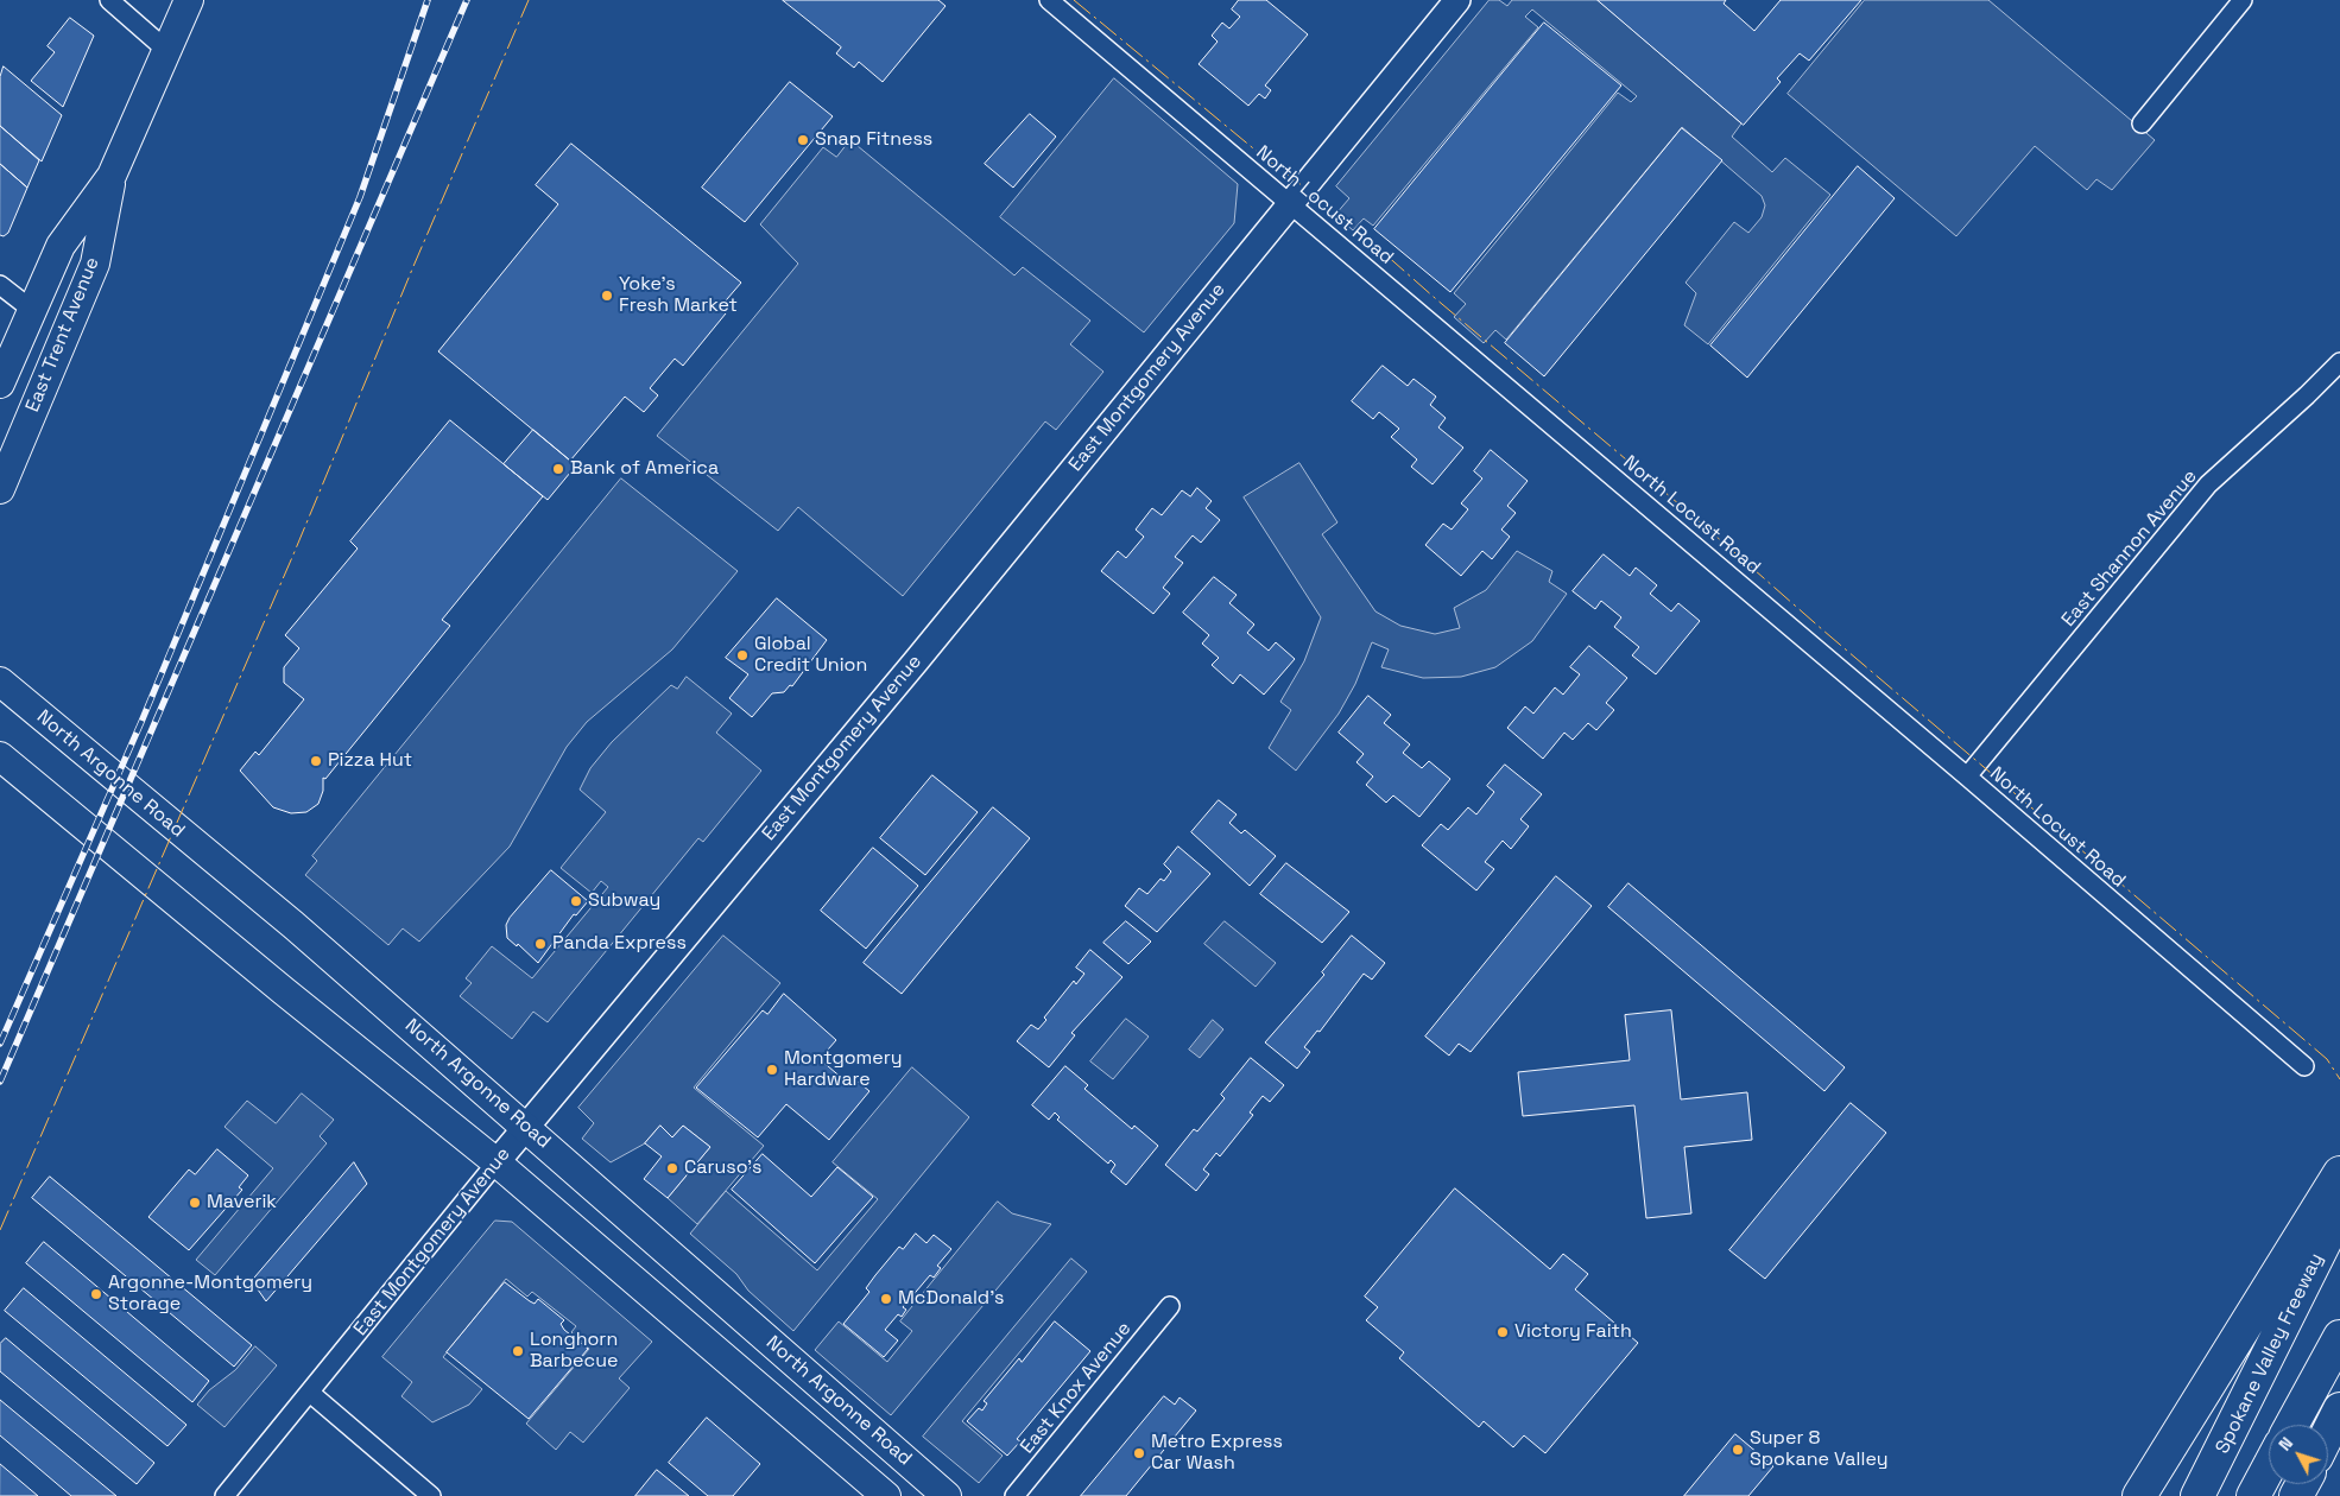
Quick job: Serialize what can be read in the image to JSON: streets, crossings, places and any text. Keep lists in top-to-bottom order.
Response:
{
  "streets": {
    "highway": ["Spokane Valley Freeway"],
    "main road": ["East Trent Avenue", "East Montgomery Avenue", "North Argonne Road"],
    "street": ["North Locust Road", "East Shannon Avenue", "East Knox Avenue"]
  },
  "crossings": [
    ["North Locust Road", "East Montgomery Avenue"],
    ["North Locust Road", "East Shannon Avenue"],
    ["East Montgomery Avenue", "North Argonne Road"]
  ],
  "places": [
    "Snap Fitness",
    "Yoke's Fresh Market",
    "Bank of America",
    "Global Credit Union",
    "Pizza Hut",
    "Subway",
    "Panda Express",
    "Montgomery Hardware",
    "Caruso's",
    "Maverik",
    "Argonne-Montgomery Storage",
    "McDonald's",
    "Victory Faith",
    "Longhorn Barbecue",
    "Super 8 Spokane Valley",
    "Metro Express Car Wash"
  ],
  "north": "top left"
}
